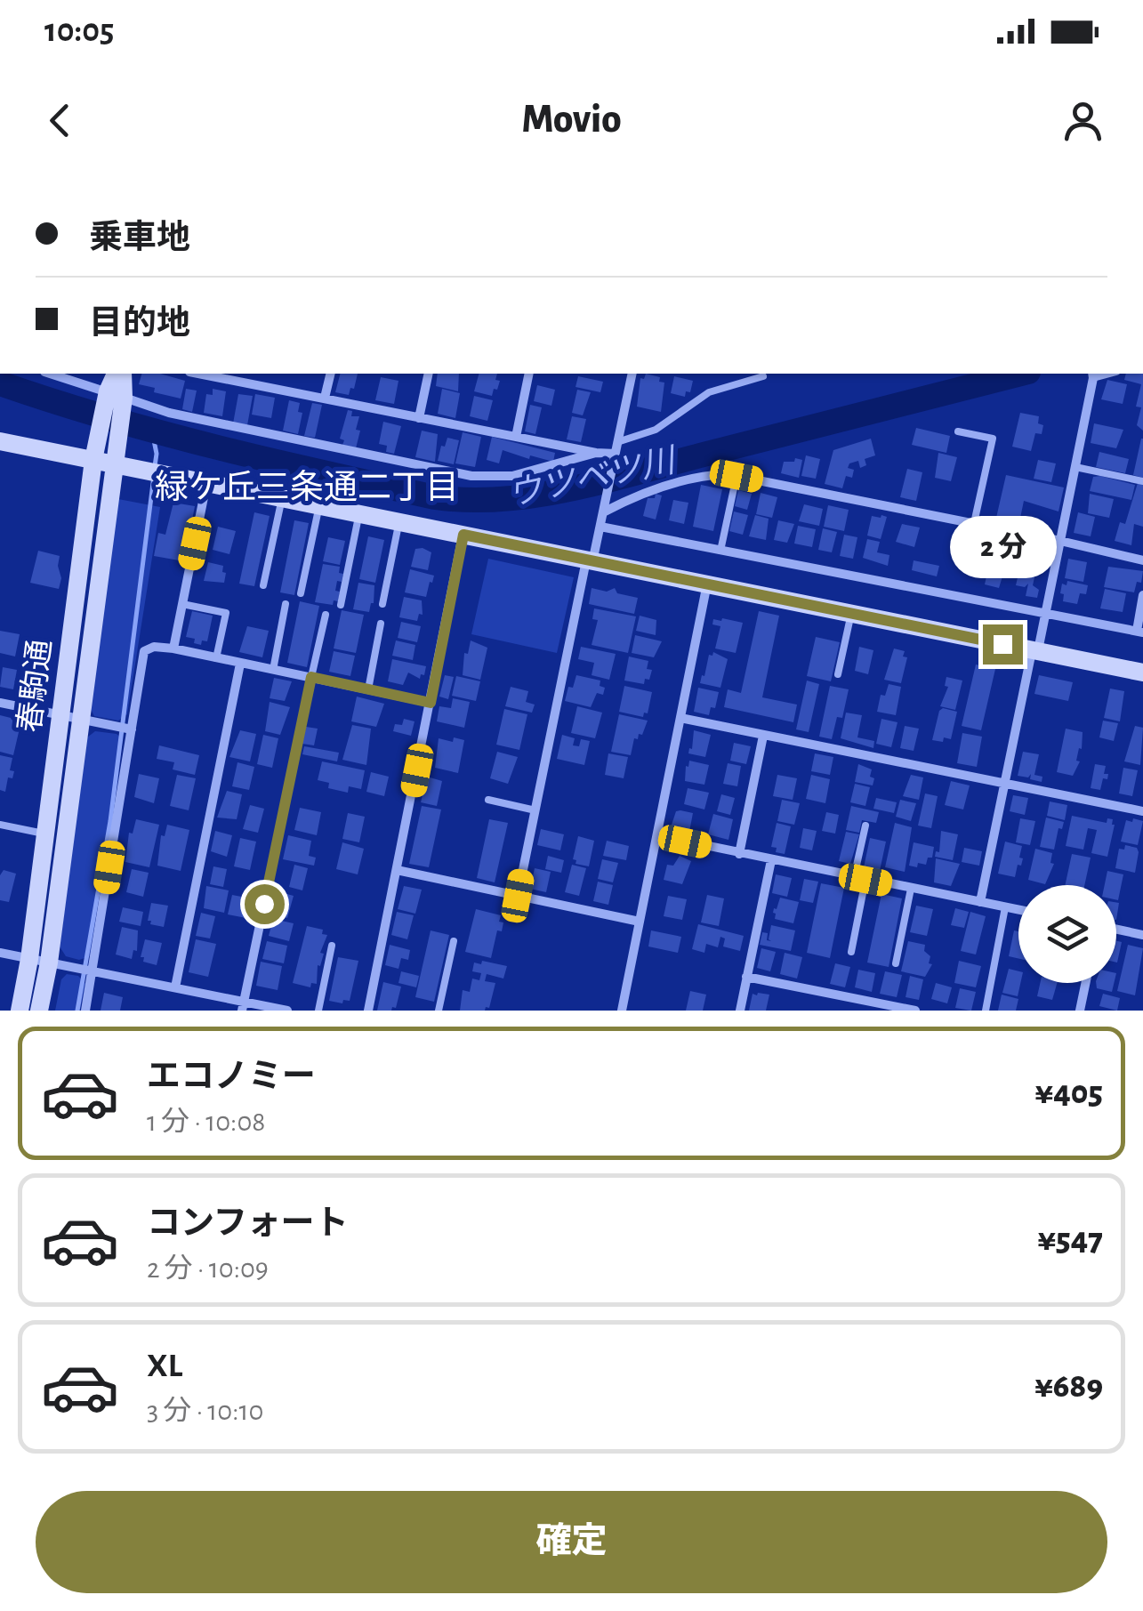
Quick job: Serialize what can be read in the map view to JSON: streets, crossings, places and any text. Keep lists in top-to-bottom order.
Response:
{
  "streets": {
    "street": ["春駒通"]
  },
  "districts": ["緑ケ丘三条通二丁目"],
  "water": ["ウツベツ川"],
  "page": {
    "status": "10:05",
    "header": "Movio",
    "banner": ["乗車地", "目的地"],
    "bubble": "2 分",
    "list": [
      {
        "name": "エコノミー",
        "note": "1 分 · 10:08",
        "value": "¥405"
      },
      {
        "name": "コンフォート",
        "note": "2 分 · 10:09",
        "value": "¥547"
      },
      {
        "name": "XL",
        "note": "3 分 · 10:10",
        "value": "¥689"
      }
    ],
    "buttons": "確定"
  }
}
